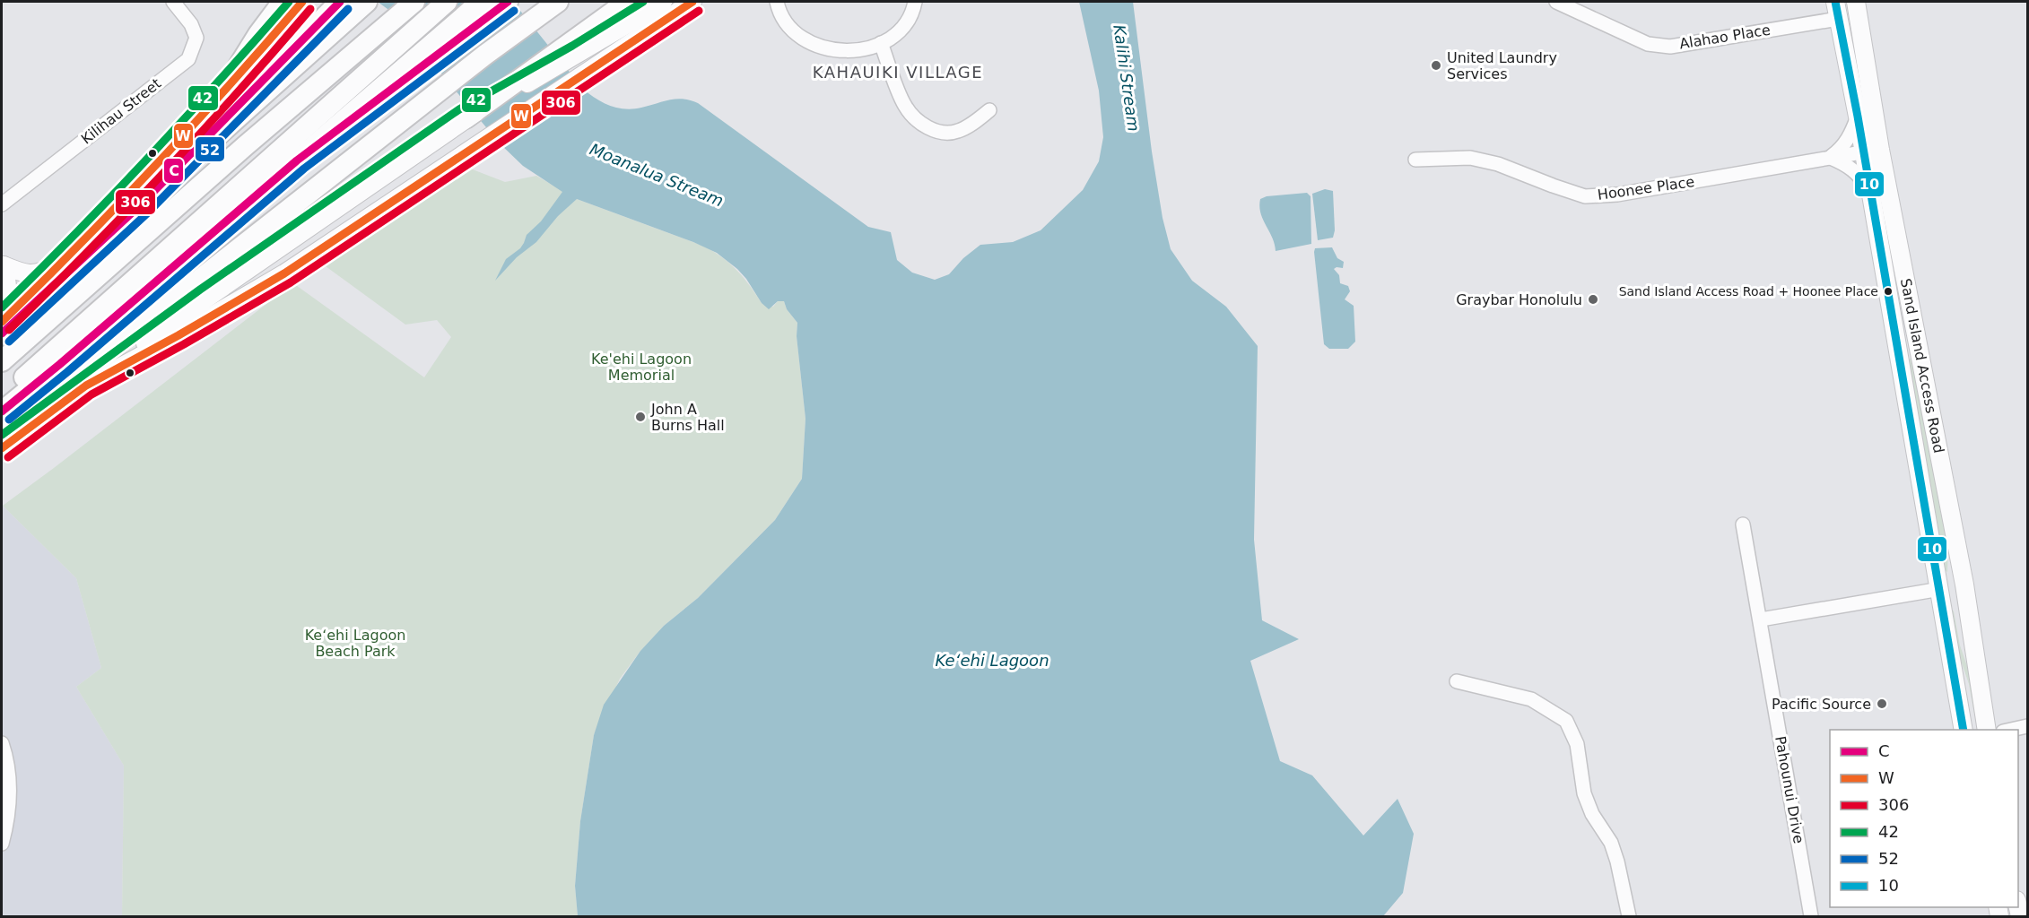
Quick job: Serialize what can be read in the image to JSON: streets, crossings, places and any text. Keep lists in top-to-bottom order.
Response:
{
  "streets": {
    "main road": ["Sand Island Access Road"],
    "street": [
      "Alahao Place",
      "Kilihau Street",
      "Hoonee Place",
      "Pahounui Drive"
    ]
  },
  "crossings": [
    ["Alahao Place", "Sand Island Access Road"],
    ["Hoonee Place", "Sand Island Access Road"]
  ],
  "districts": ["KAHAUIKI VILLAGE"],
  "water": ["Kalihi Stream", "Moanalua Stream", "Keʻehi Lagoon"],
  "parks": ["Ke'ehi Lagoon Memorial", "Keʻehi Lagoon Beach Park"],
  "places": [
    "United Laundry Services",
    "Sand Island Access Road + Hoonee Place",
    "Graybar Honolulu",
    "John A Burns Hall",
    "Pacific Source"
  ],
  "lines": [
    "transit line C",
    "transit line W",
    "transit line 42",
    "transit line 10",
    "transit line 306",
    "transit line 52"
  ],
  "legend": [
    "C",
    "W",
    "306",
    "42",
    "52",
    "10"
  ]
}
